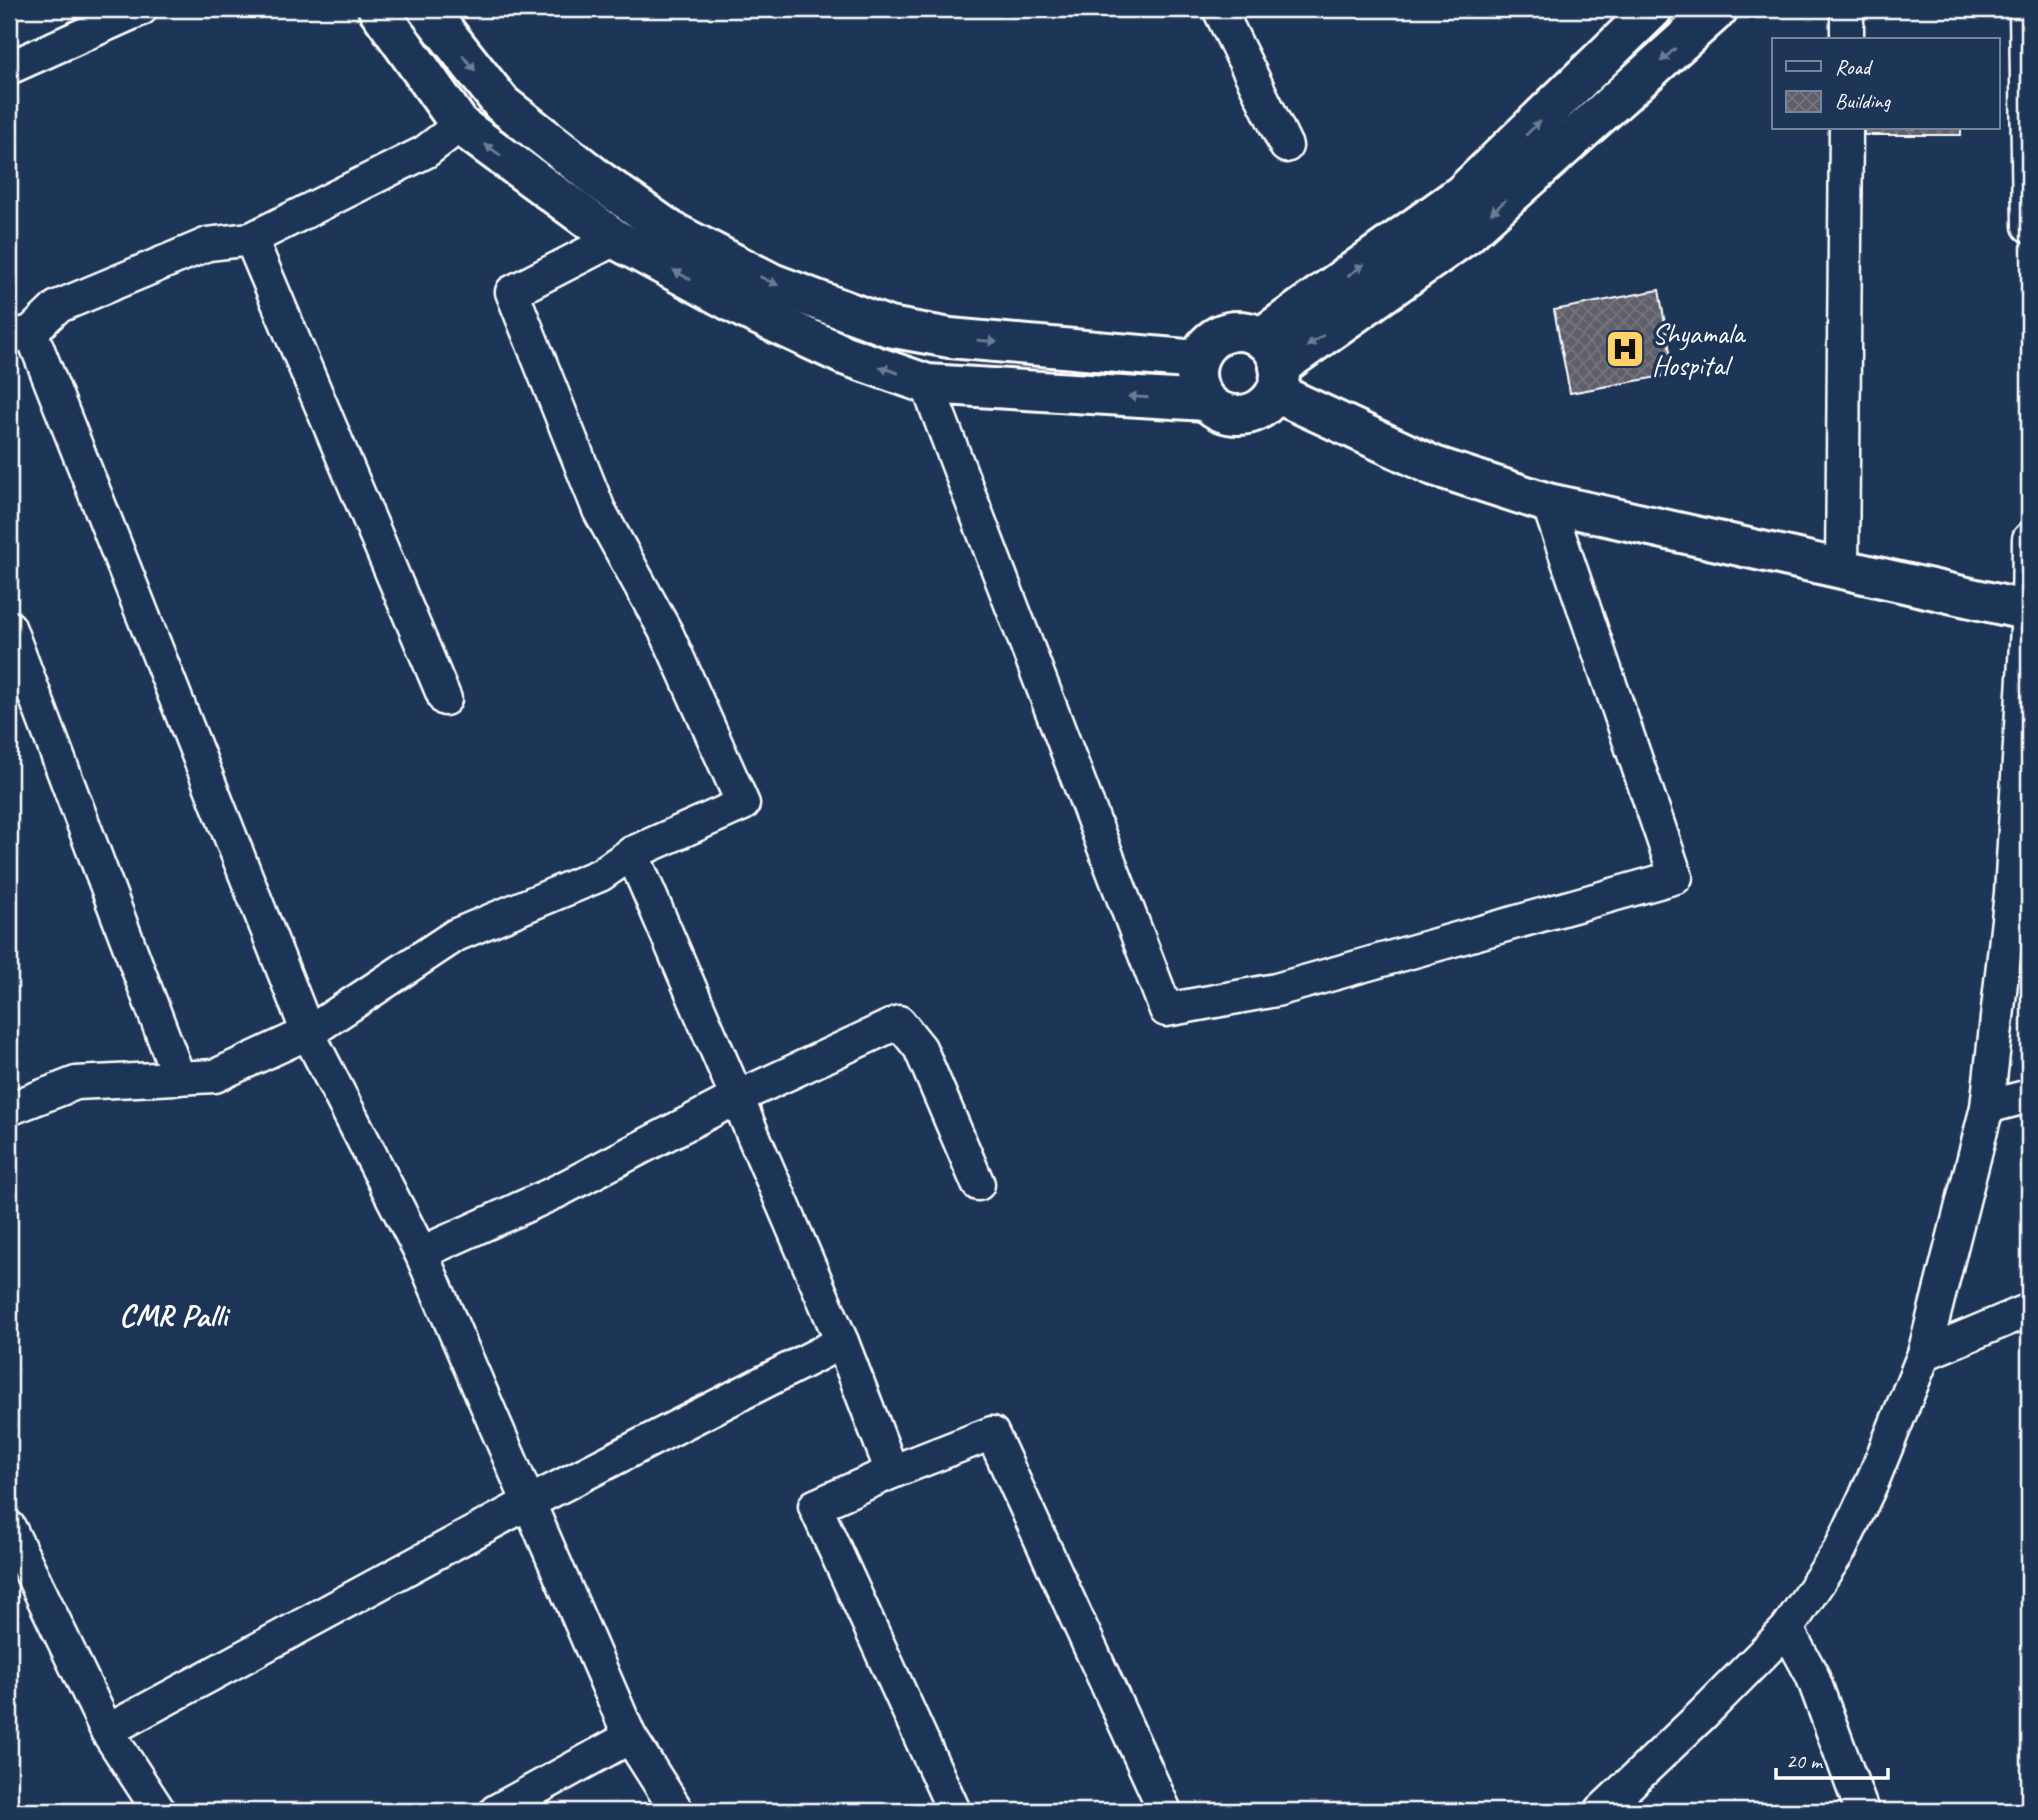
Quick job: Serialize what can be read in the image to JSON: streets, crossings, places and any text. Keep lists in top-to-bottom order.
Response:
{
  "districts": ["CMR Palli"],
  "places": {
    "hospital": ["Shyamala Hospital"]
  },
  "legend": ["Road", "Building"],
  "scale_bar": "20 m"
}
